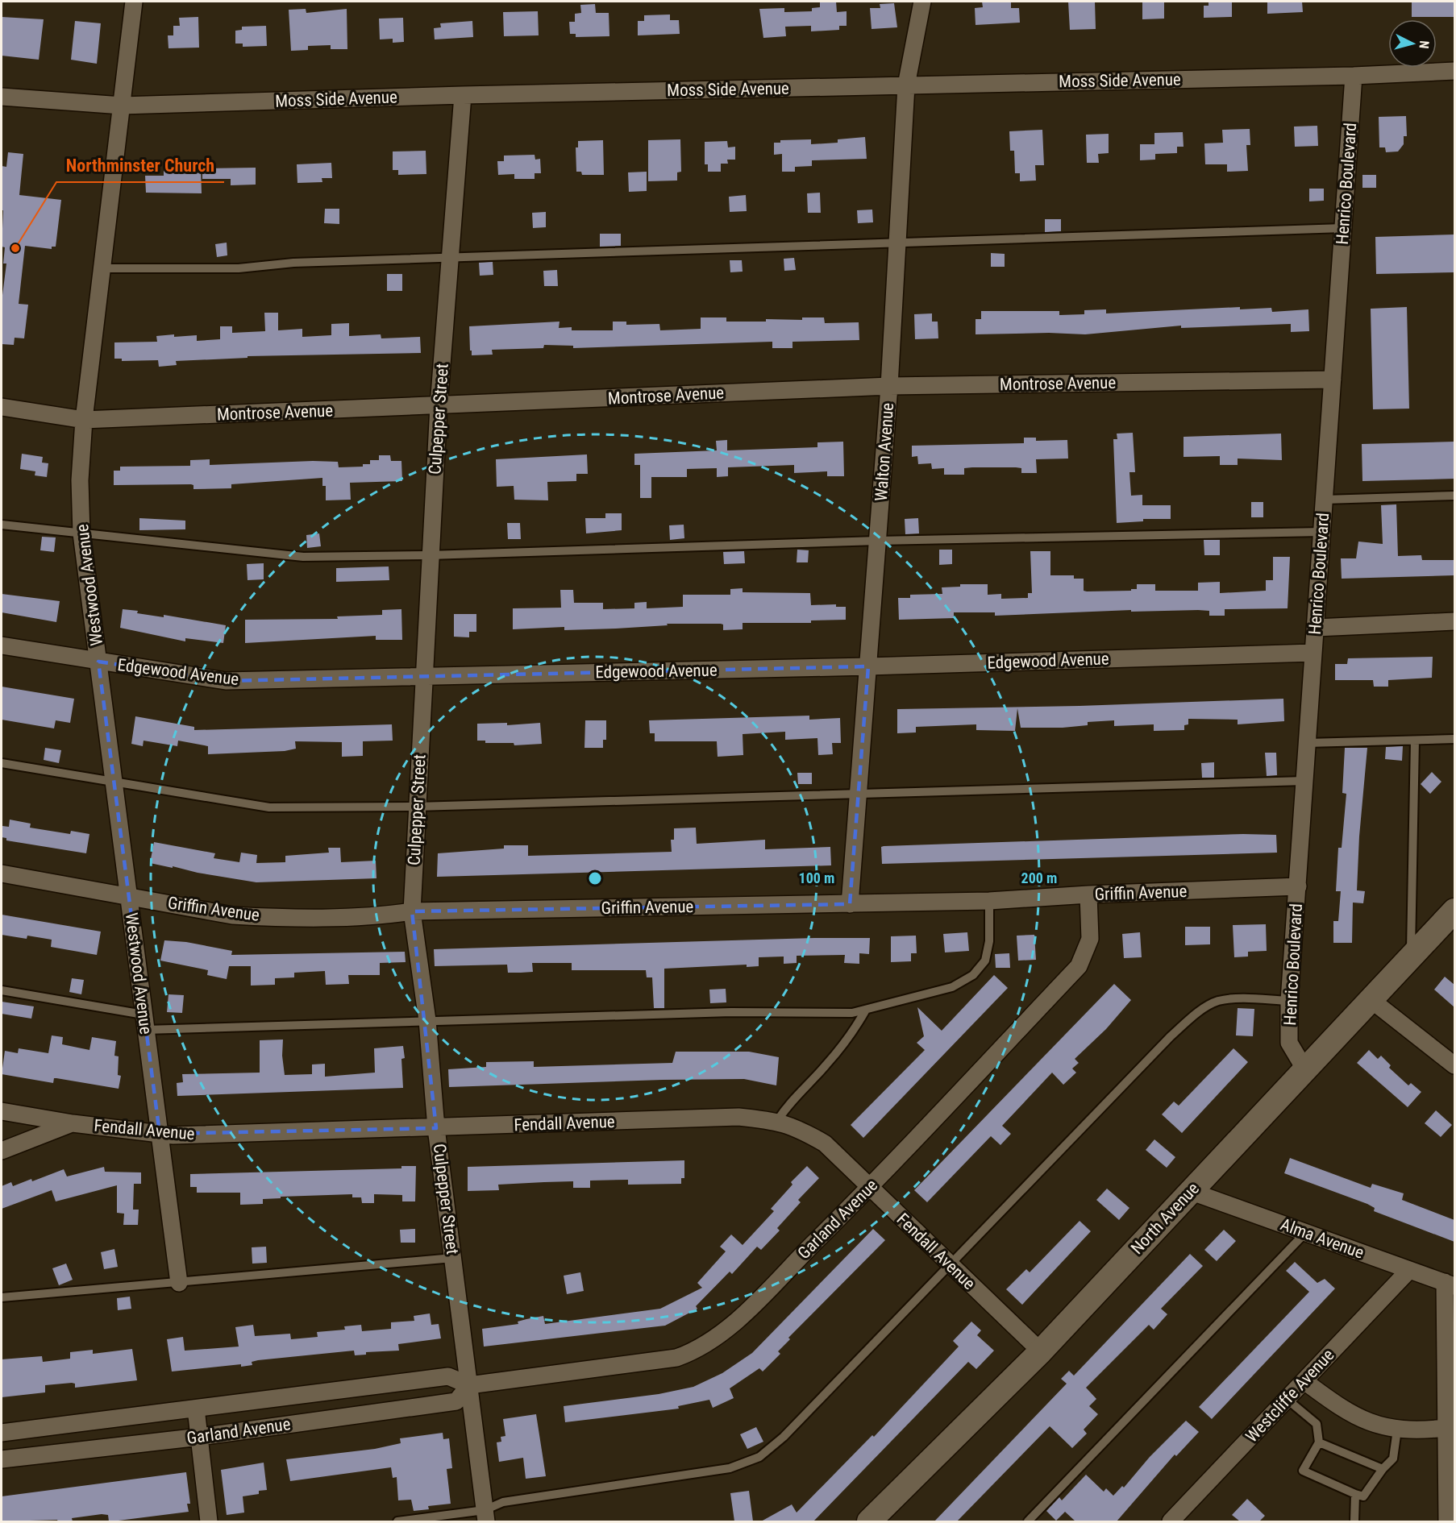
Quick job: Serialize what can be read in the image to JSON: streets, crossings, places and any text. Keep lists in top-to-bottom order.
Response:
{
  "streets": {
    "street": [
      "Moss Side Avenue",
      "Henrico Boulevard",
      "Montrose Avenue",
      "Culpepper Street",
      "Walton Avenue",
      "Westwood Avenue",
      "Edgewood Avenue",
      "Griffin Avenue",
      "Fendall Avenue",
      "North Avenue",
      "Garland Avenue",
      "Alma Avenue",
      "Westcliffe Avenue"
    ]
  },
  "crossings": [
    ["Moss Side Avenue", "Henrico Boulevard"],
    ["Moss Side Avenue", "Culpepper Street"],
    ["Moss Side Avenue", "Walton Avenue"],
    ["Moss Side Avenue", "Westwood Avenue"],
    ["Henrico Boulevard", "Montrose Avenue"],
    ["Henrico Boulevard", "Edgewood Avenue"],
    ["Henrico Boulevard", "Griffin Avenue"],
    ["Henrico Boulevard", "North Avenue"],
    ["Montrose Avenue", "Culpepper Street"],
    ["Montrose Avenue", "Walton Avenue"],
    ["Montrose Avenue", "Westwood Avenue"],
    ["Culpepper Street", "Edgewood Avenue"],
    ["Culpepper Street", "Griffin Avenue"],
    ["Culpepper Street", "Fendall Avenue"],
    ["Culpepper Street", "Garland Avenue"],
    ["Walton Avenue", "Edgewood Avenue"],
    ["Walton Avenue", "Griffin Avenue"],
    ["Westwood Avenue", "Edgewood Avenue"],
    ["Westwood Avenue", "Griffin Avenue"],
    ["Westwood Avenue", "Fendall Avenue"],
    ["Griffin Avenue", "Garland Avenue"],
    ["Fendall Avenue", "North Avenue"],
    ["Fendall Avenue", "Garland Avenue"],
    ["North Avenue", "Alma Avenue"],
    ["Alma Avenue", "Westcliffe Avenue"]
  ],
  "places": ["Northminster Church"],
  "north": "right",
  "rings": ["100 m", "200 m"]
}
